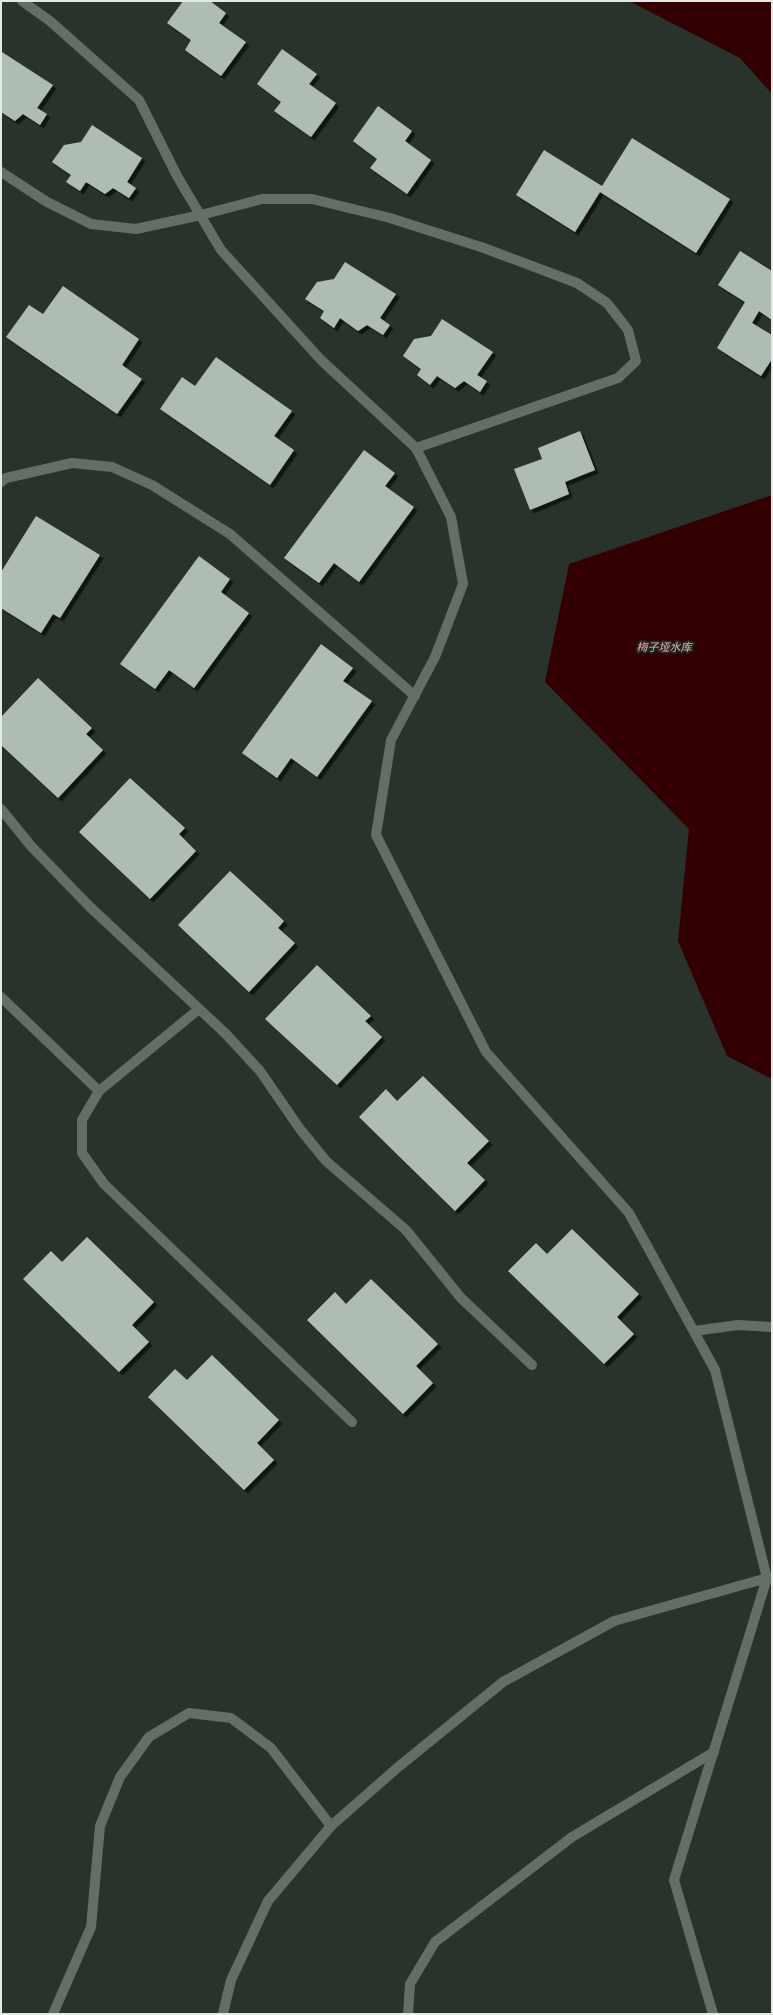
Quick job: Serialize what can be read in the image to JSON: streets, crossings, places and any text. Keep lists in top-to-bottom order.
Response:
{
  "water": ["梅子垭水库"]
}
